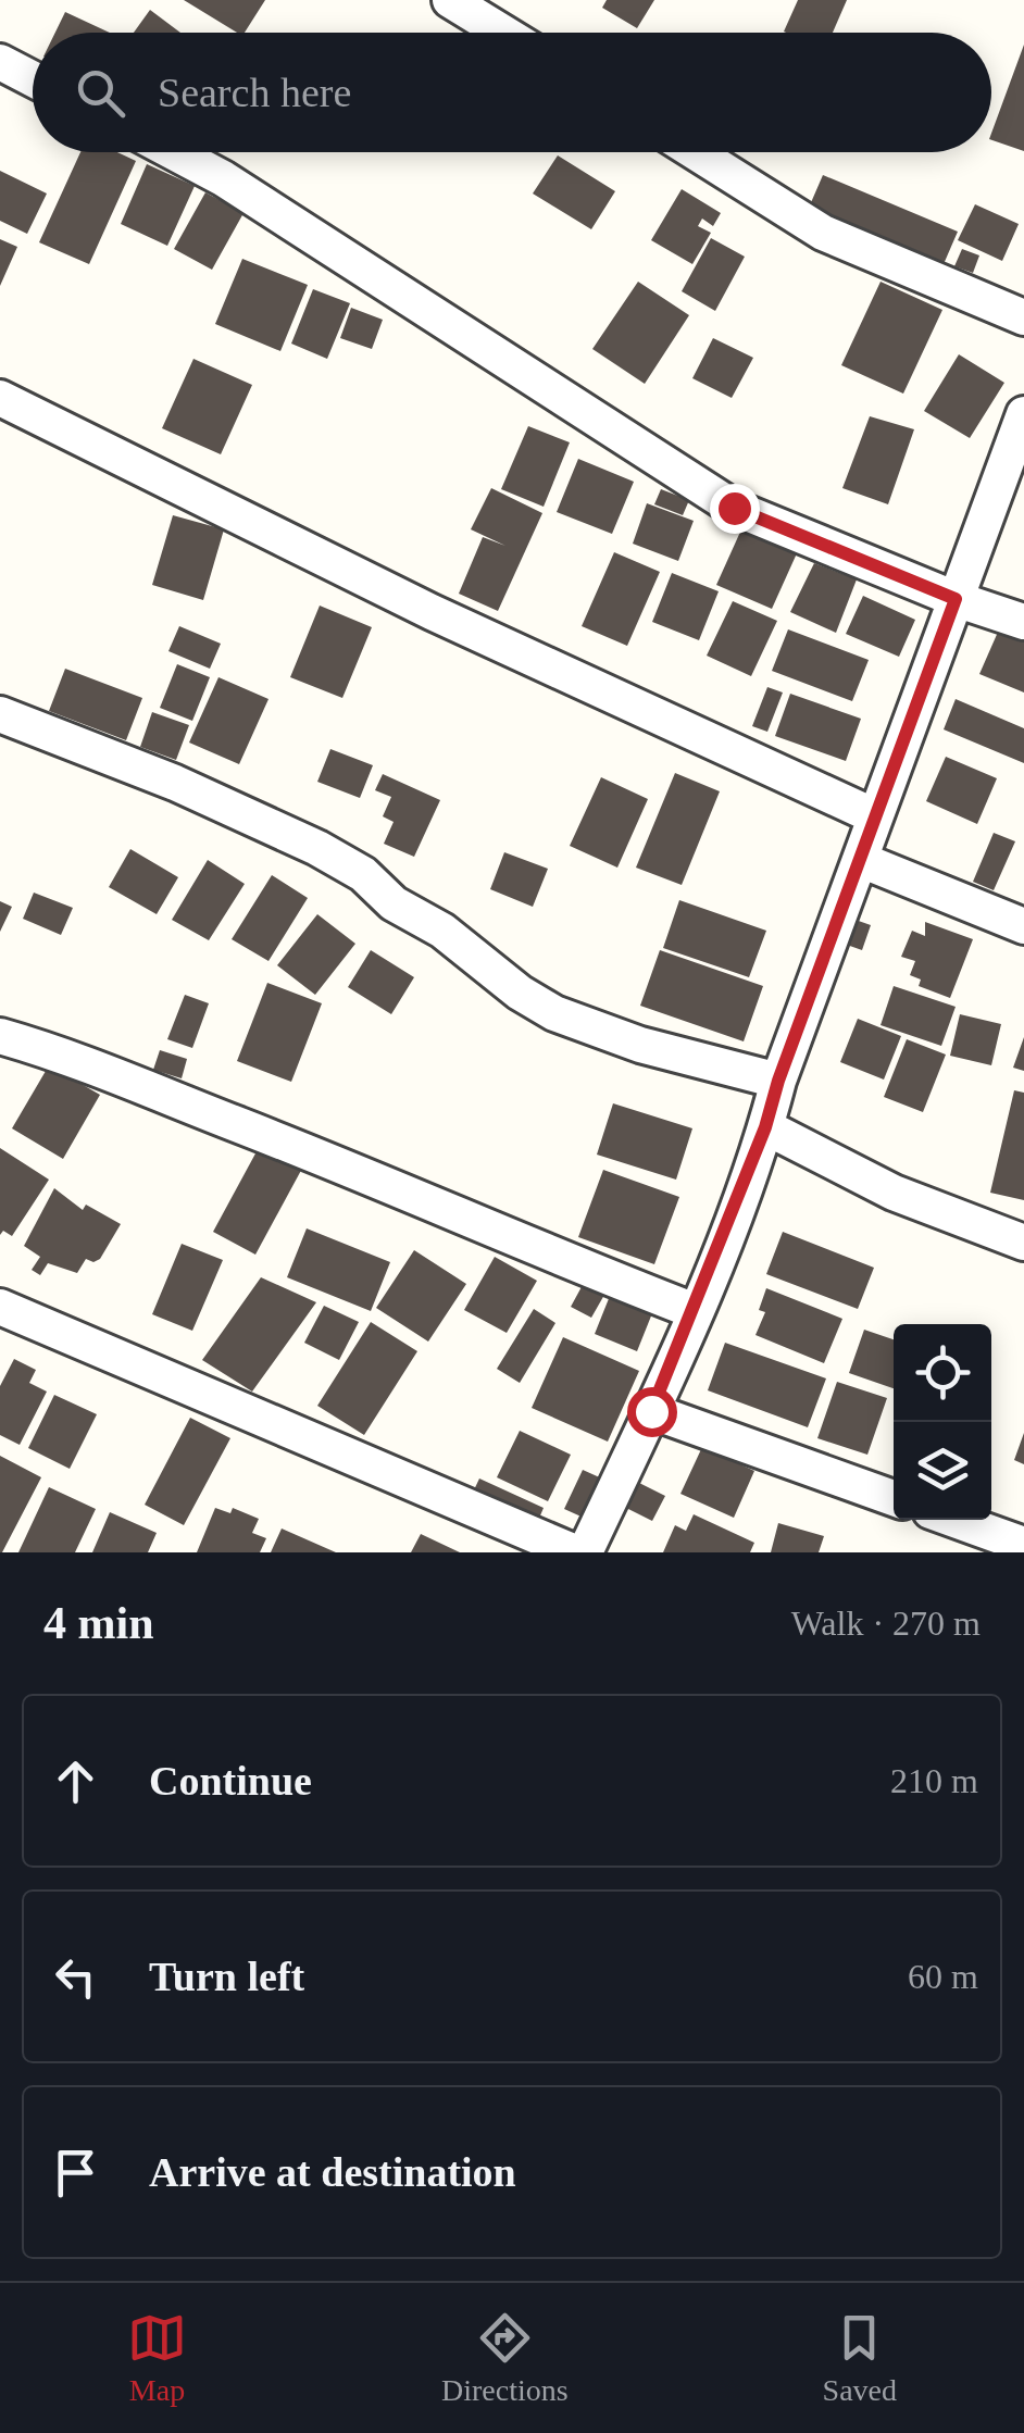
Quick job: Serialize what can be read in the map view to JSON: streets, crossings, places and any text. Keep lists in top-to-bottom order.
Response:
{
  "page": {
    "search": "Search here",
    "heading": ["4 min", "Walk · 270 m"],
    "list": [
      ["Continue", "210 m"],
      ["Turn left", "60 m"],
      "Arrive at destination"
    ],
    "nav": ["Map", "Directions", "Saved"]
  }
}
